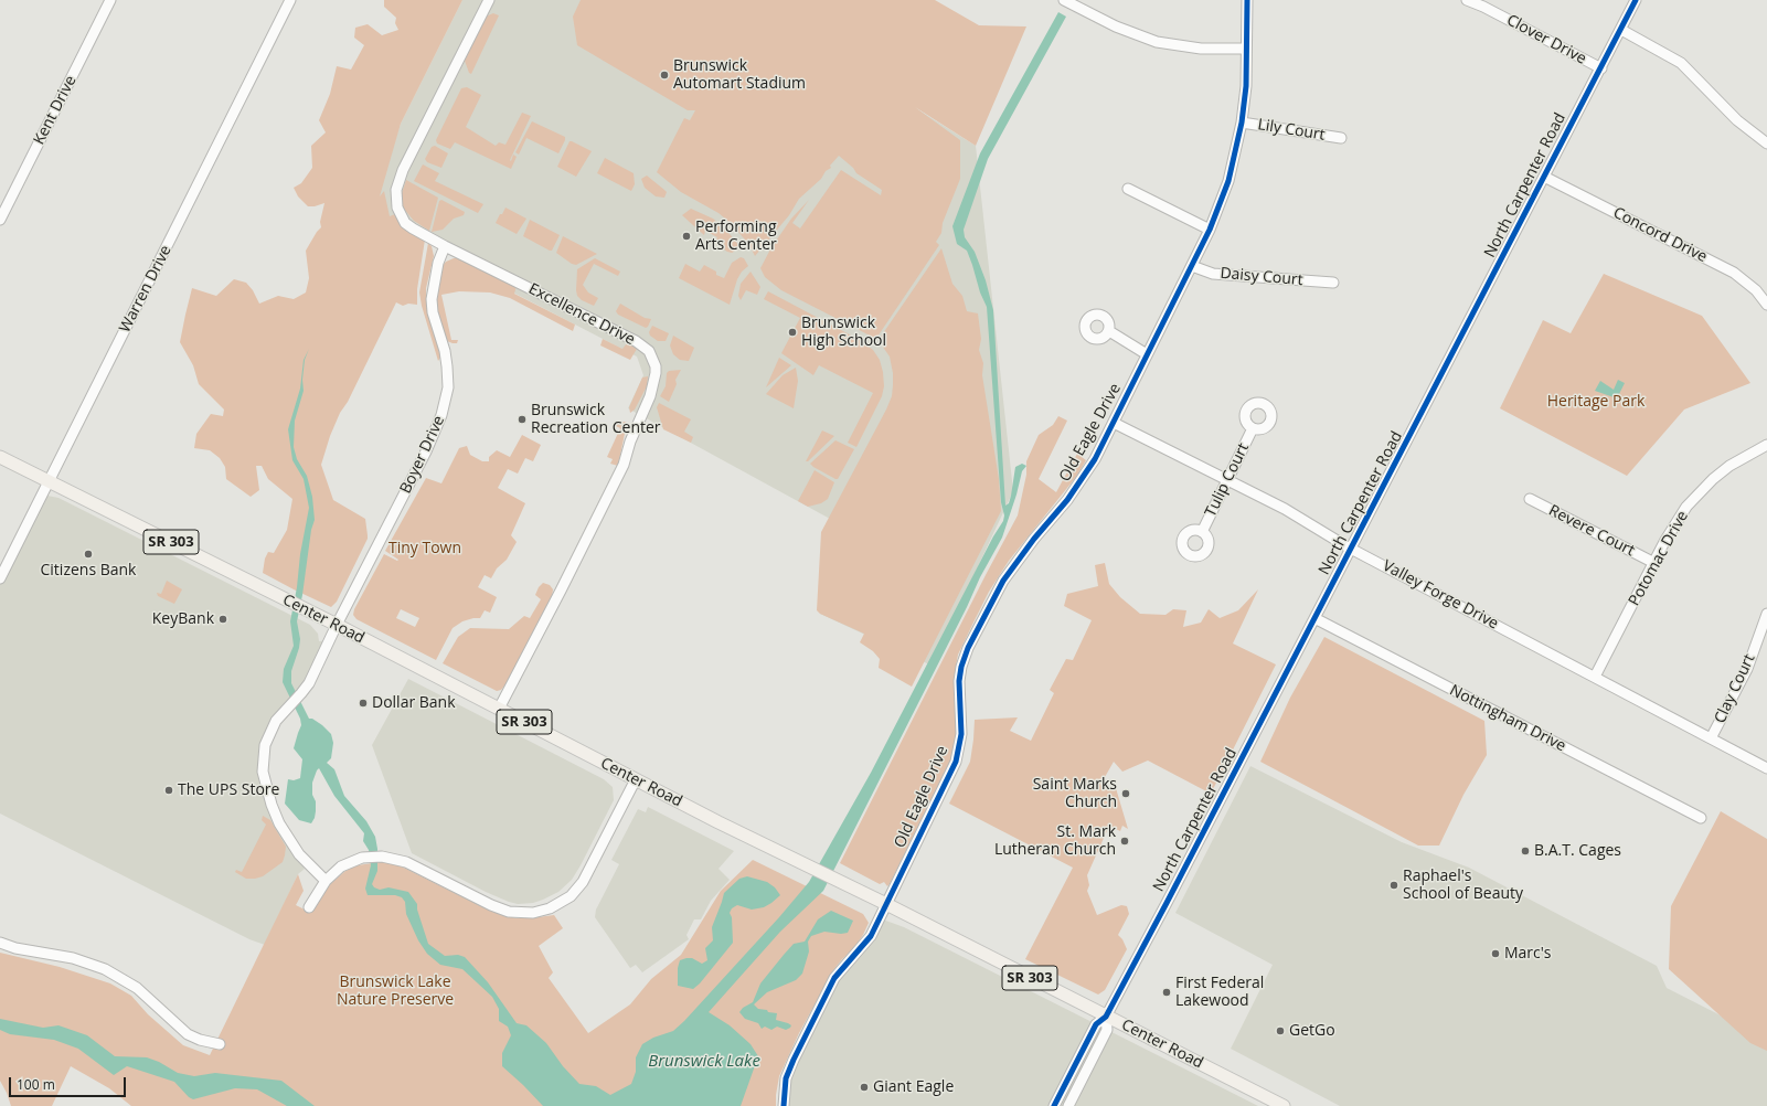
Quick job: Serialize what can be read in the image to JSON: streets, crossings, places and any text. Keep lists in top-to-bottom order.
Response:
{
  "streets": {
    "main road": ["SR 303", "Center Road"],
    "street": [
      "Clover Drive",
      "Kent Drive",
      "Lily Court",
      "North Carpenter Road",
      "Concord Drive",
      "Daisy Court",
      "Warren Drive",
      "Excellence Drive",
      "Old Eagle Drive",
      "Boyer Drive",
      "Tulip Court",
      "Revere Court",
      "Potomac Drive",
      "Valley Forge Drive",
      "Clay Court",
      "Nottingham Drive"
    ]
  },
  "crossings": [
    ["Clover Drive", "North Carpenter Road"],
    ["Lily Court", "Old Eagle Drive"],
    ["North Carpenter Road", "Concord Drive"],
    ["North Carpenter Road", "Valley Forge Drive"],
    ["North Carpenter Road", "Center Road"],
    ["North Carpenter Road", "Nottingham Drive"],
    ["Daisy Court", "Old Eagle Drive"],
    ["Warren Drive", "Center Road"],
    ["Excellence Drive", "Boyer Drive"],
    ["Excellence Drive", "Center Road"],
    ["Old Eagle Drive", "Valley Forge Drive"],
    ["Old Eagle Drive", "Center Road"],
    ["Boyer Drive", "Center Road"],
    ["Tulip Court", "Valley Forge Drive"],
    ["Revere Court", "Potomac Drive"],
    ["Potomac Drive", "Valley Forge Drive"],
    ["Valley Forge Drive", "Clay Court"]
  ],
  "water": ["Brunswick Lake"],
  "parks": ["Heritage Park", "Tiny Town", "Brunswick Lake Nature Preserve"],
  "places": [
    "Brunswick Automart Stadium",
    "Performing Arts Center",
    "Brunswick High School",
    "Brunswick Recreation Center",
    "Citizens Bank",
    "KeyBank",
    "Dollar Bank",
    "The UPS Store",
    "Saint Marks Church",
    "St. Mark Lutheran Church",
    "B.A.T. Cages",
    "Raphael's School of Beauty",
    "Marc's",
    "First Federal Lakewood",
    "GetGo",
    "Giant Eagle"
  ],
  "scale_bar": "100 m"
}
